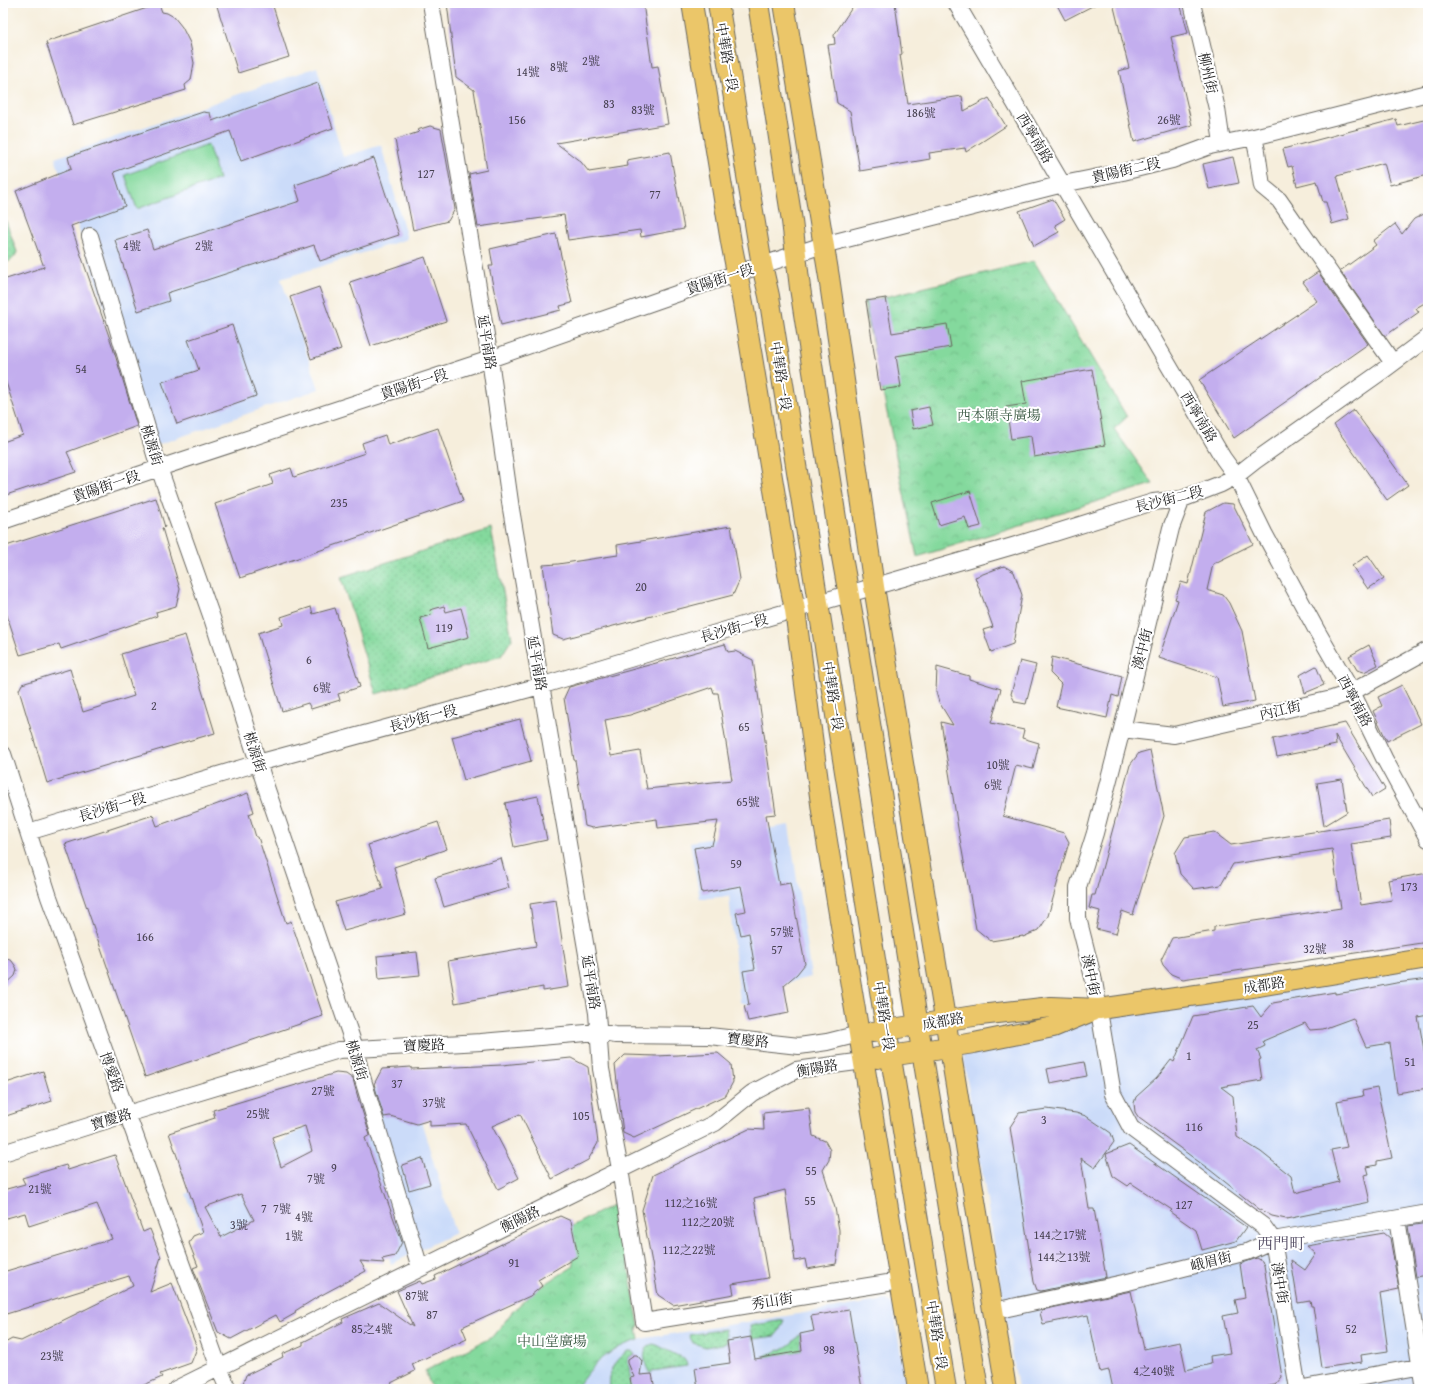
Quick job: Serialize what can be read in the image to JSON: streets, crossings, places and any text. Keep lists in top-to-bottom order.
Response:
{
  "streets": {
    "main road": ["中華路一段", "成都路"],
    "street": [
      "柳州街",
      "西寧南路",
      "貴陽街二段",
      "貴陽街一段",
      "延平南路",
      "桃源街",
      "長沙街二段",
      "長沙街一段",
      "漢中街",
      "內江街",
      "寶慶路",
      "衡陽路",
      "博愛路",
      "峨眉街",
      "秀山街"
    ]
  },
  "crossings": [
    ["中華路一段", "貴陽街一段"],
    ["中華路一段", "長沙街一段"],
    ["中華路一段", "成都路"],
    ["中華路一段", "寶慶路"],
    ["中華路一段", "衡陽路"],
    ["中華路一段", "秀山街"],
    ["柳州街", "貴陽街二段"],
    ["西寧南路", "貴陽街二段"],
    ["西寧南路", "長沙街二段"],
    ["西寧南路", "內江街"],
    ["貴陽街二段", "貴陽街一段"],
    ["貴陽街一段", "延平南路"],
    ["貴陽街一段", "桃源街"],
    ["延平南路", "長沙街一段"],
    ["延平南路", "寶慶路"],
    ["延平南路", "衡陽路"],
    ["延平南路", "秀山街"],
    ["桃源街", "長沙街一段"],
    ["桃源街", "寶慶路"],
    ["桃源街", "衡陽路"],
    ["長沙街二段", "長沙街一段"],
    ["長沙街二段", "漢中街"],
    ["長沙街一段", "博愛路"],
    ["漢中街", "內江街"],
    ["漢中街", "成都路"],
    ["漢中街", "峨眉街"],
    ["成都路", "寶慶路"],
    ["成都路", "衡陽路"],
    ["寶慶路", "博愛路"],
    ["衡陽路", "博愛路"]
  ],
  "districts": ["西門町"],
  "parks": ["西本願寺廣場", "中山堂廣場"],
  "house_numbers": [
    "2號",
    "8號",
    "14號",
    "83",
    "83號",
    "186號",
    "156",
    "26號",
    "127",
    "77",
    "4號",
    "2號",
    "54",
    "235",
    "20",
    "119",
    "6",
    "6號",
    "2",
    "65",
    "10號",
    "6號",
    "65號",
    "59",
    "173",
    "57號",
    "166",
    "38",
    "32號",
    "57",
    "25",
    "1",
    "51",
    "37",
    "27號",
    "37號",
    "25號",
    "105",
    "3",
    "116",
    "9",
    "55",
    "7號",
    "21號",
    "55",
    "112之16號",
    "127",
    "7",
    "7號",
    "4號",
    "112之20號",
    "3號",
    "144之17號",
    "1號",
    "112之22號",
    "144之13號",
    "91",
    "87號",
    "87",
    "85之4號",
    "52",
    "98",
    "23號",
    "4之40號"
  ]
}
